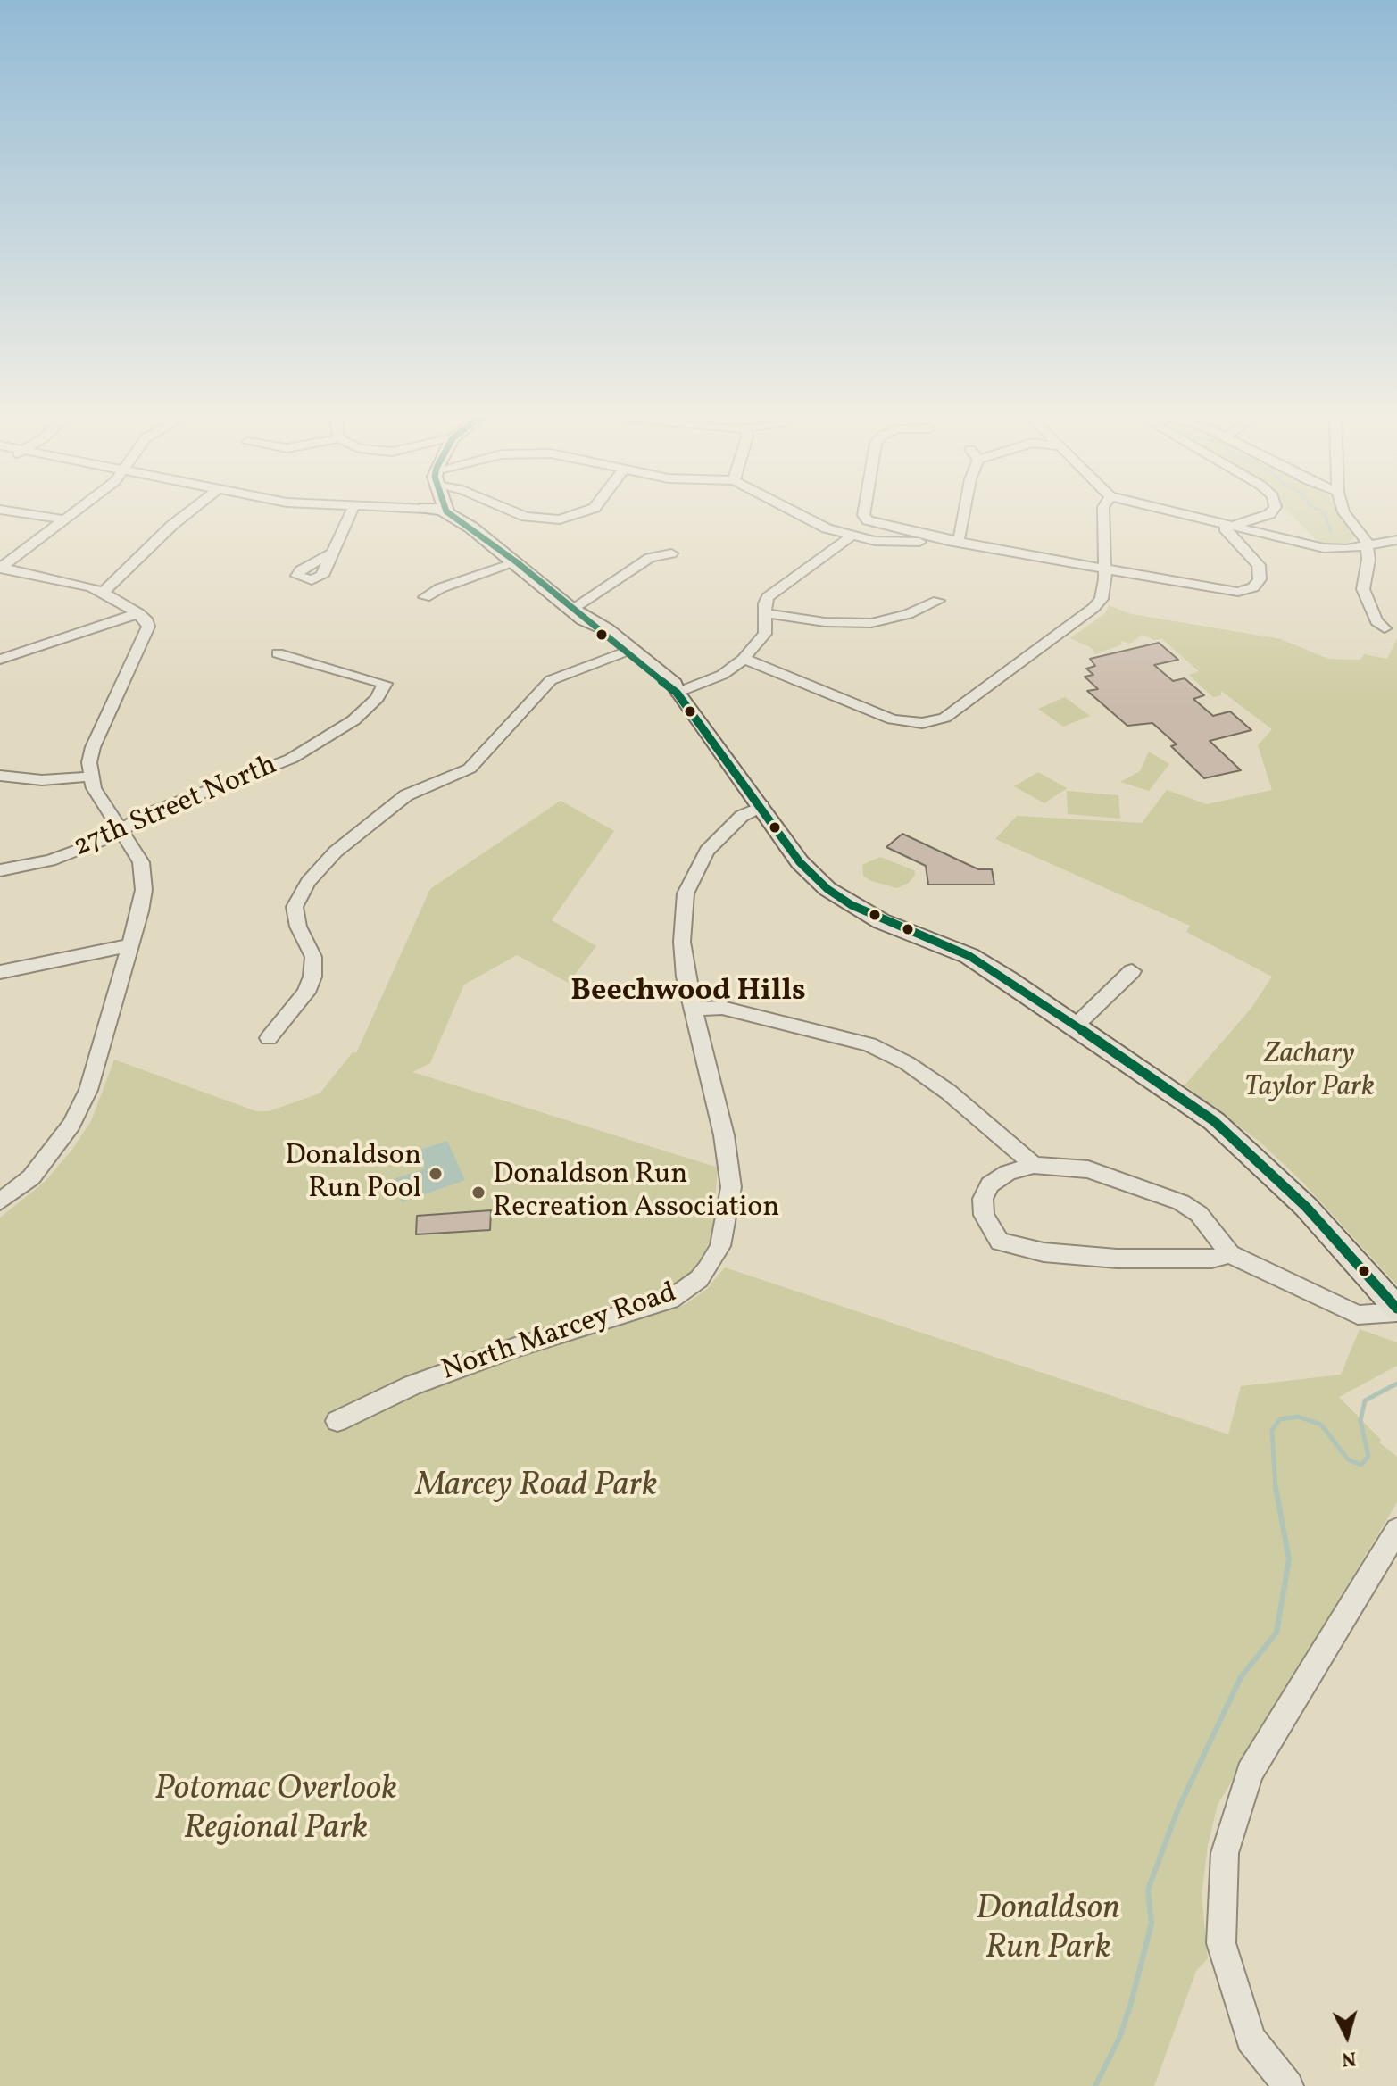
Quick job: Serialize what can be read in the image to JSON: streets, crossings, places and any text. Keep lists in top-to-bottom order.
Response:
{
  "streets": {
    "street": ["27th Street North", "North Marcey Road"]
  },
  "districts": ["Beechwood Hills"],
  "parks": [
    "Zachary Taylor Park",
    "Marcey Road Park",
    "Potomac Overlook Regional Park",
    "Donaldson Run Park"
  ],
  "places": ["Donaldson Run Pool", "Donaldson Run Recreation Association"],
  "north": "bottom"
}
